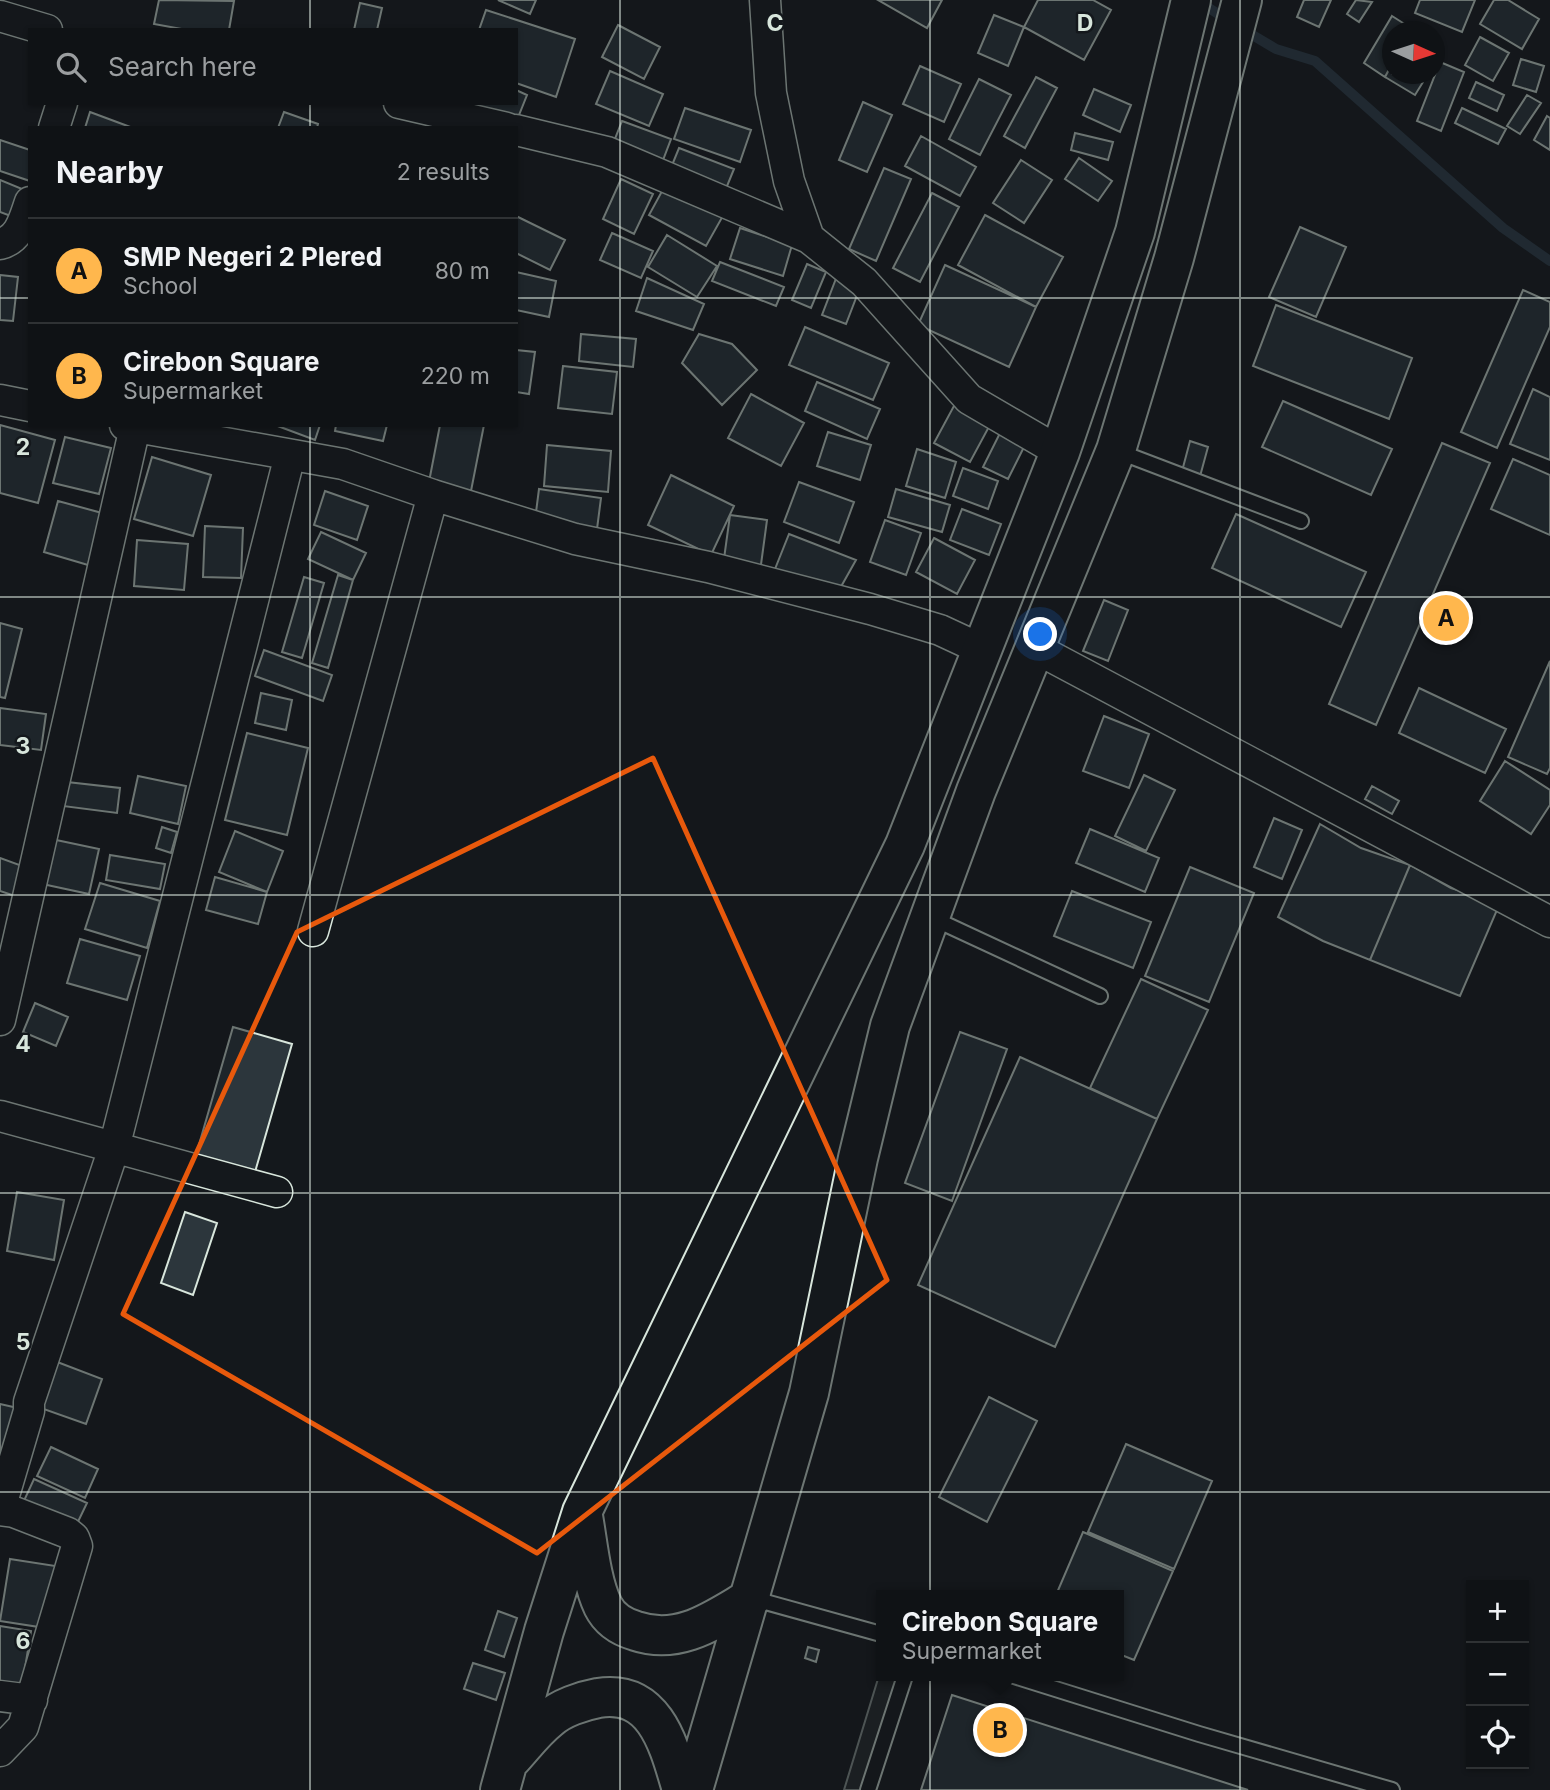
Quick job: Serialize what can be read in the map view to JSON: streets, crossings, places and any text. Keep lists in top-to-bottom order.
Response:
{
  "north": "right",
  "page": {
    "search": "Search here",
    "heading": ["Nearby", "2 results"],
    "list": [
      {
        "mark": "A",
        "name": "SMP Negeri 2 Plered",
        "note": "School",
        "value": "80 m"
      },
      {
        "mark": "B",
        "name": "Cirebon Square",
        "note": "Supermarket",
        "value": "220 m"
      }
    ],
    "pins": ["A", "B"],
    "map_buttons": ["+", "−"],
    "popup": ["Cirebon Square", "Supermarket"]
  },
  "grid": {
    "columns": ["C", "D"],
    "rows": [
      "2",
      "3",
      "4",
      "5",
      "6"
    ]
  }
}
